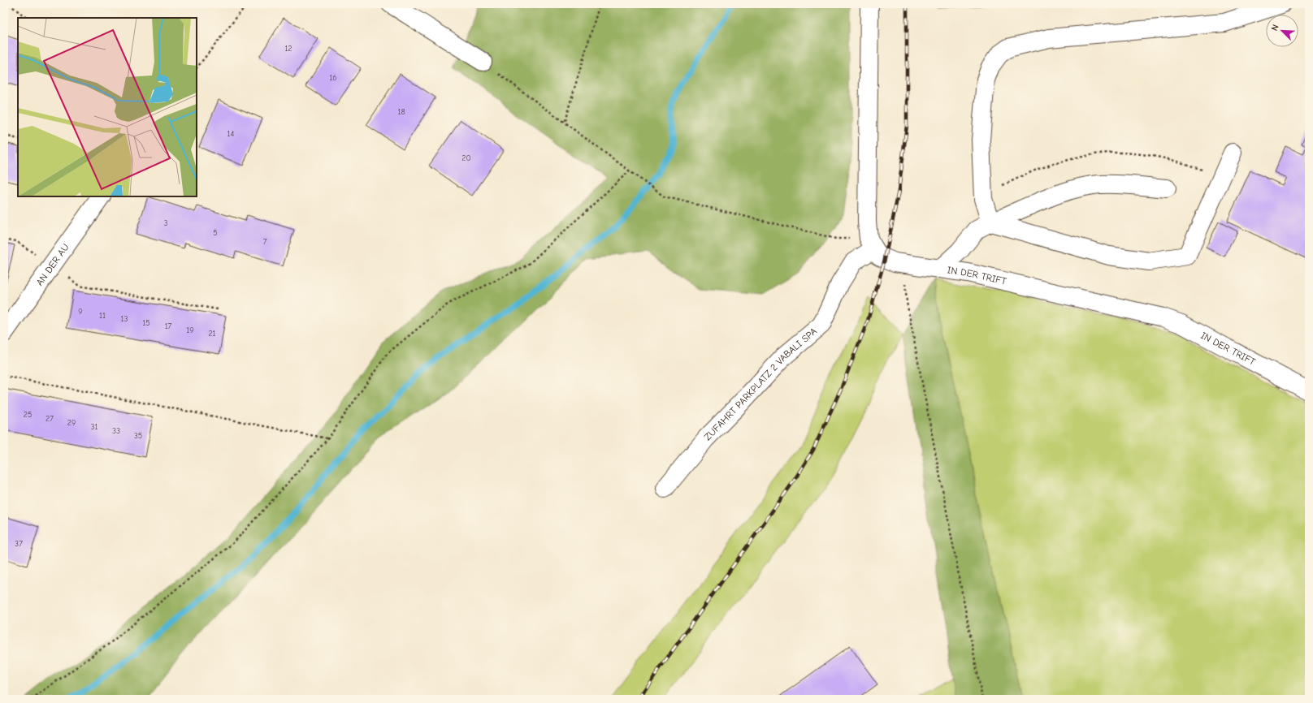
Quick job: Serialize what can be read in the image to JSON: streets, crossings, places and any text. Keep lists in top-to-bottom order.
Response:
{
  "streets": {
    "street": ["AN DER AU", "IN DER TRIFT", "ZUFAHRT PARKPLATZ 2 VABALI SPA"]
  },
  "crossings": [
    ["IN DER TRIFT", "ZUFAHRT PARKPLATZ 2 VABALI SPA"]
  ],
  "house_numbers": [
    "12",
    "16",
    "18",
    "14",
    "20",
    "3",
    "5",
    "7",
    "9",
    "11",
    "13",
    "15",
    "17",
    "19",
    "21",
    "25",
    "27",
    "29",
    "31",
    "33",
    "35",
    "37"
  ],
  "north": "top left"
}
